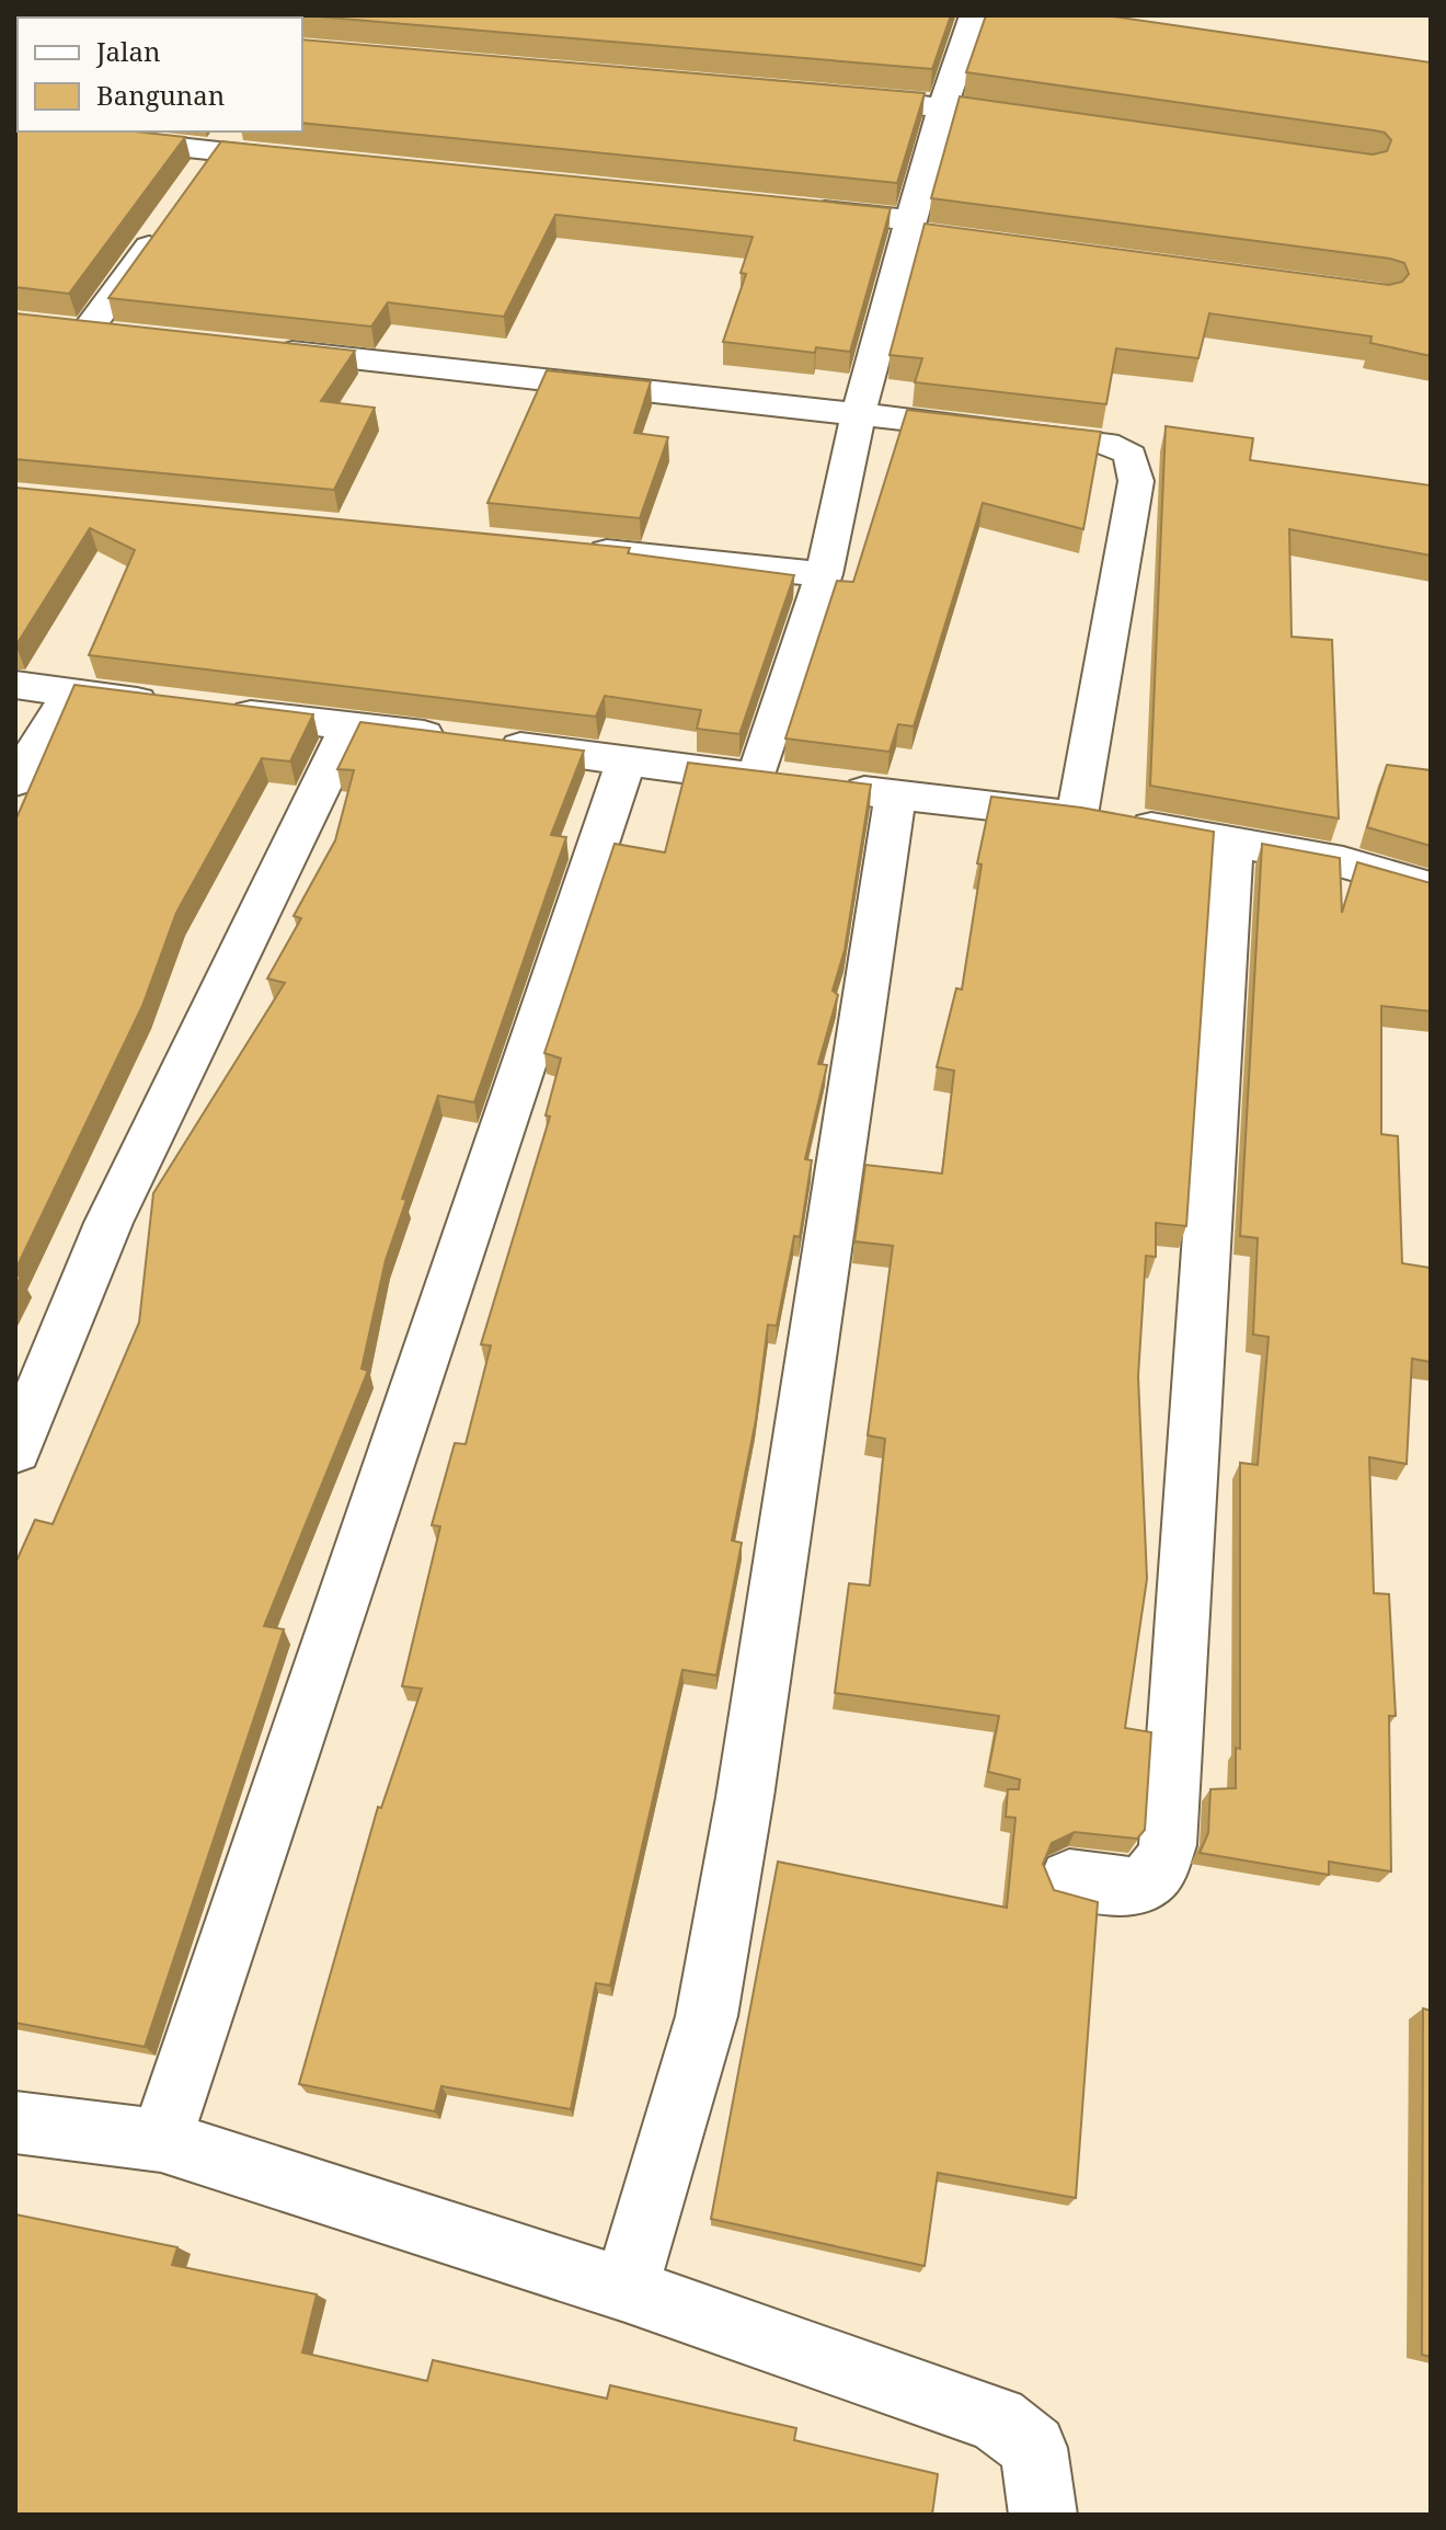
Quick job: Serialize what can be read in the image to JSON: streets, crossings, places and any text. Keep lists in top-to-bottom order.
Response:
{
  "legend": ["Jalan", "Bangunan"]
}
